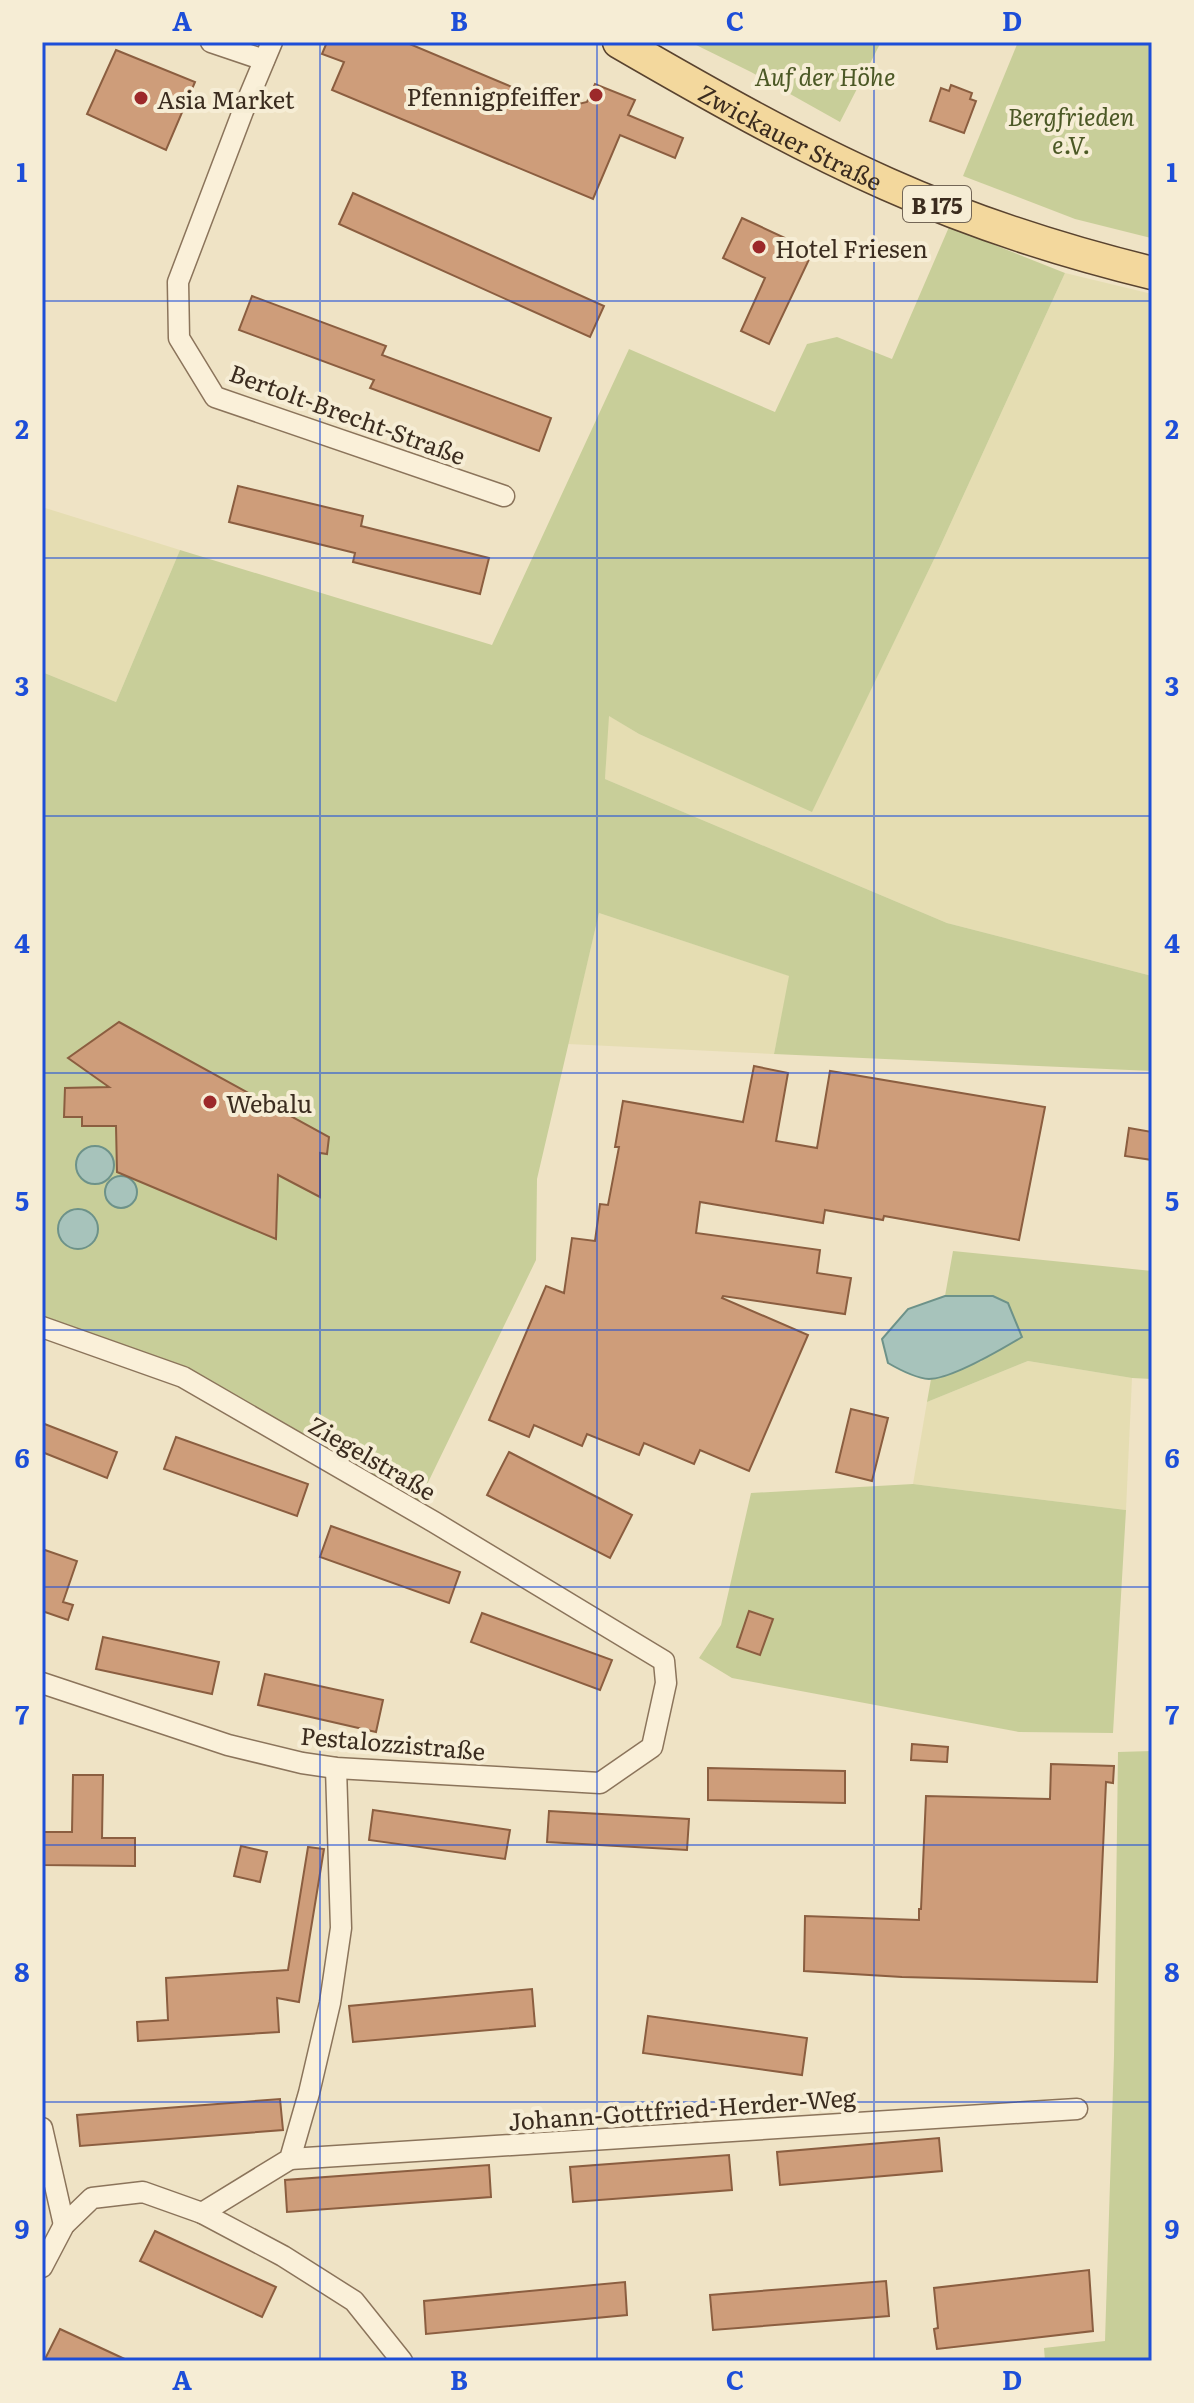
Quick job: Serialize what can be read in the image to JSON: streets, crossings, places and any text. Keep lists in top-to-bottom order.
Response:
{
  "streets": {
    "main road": ["Zwickauer Straße", "B 175"],
    "street": [
      "Bertolt-Brecht-Straße",
      "Ziegelstraße",
      "Pestalozzistraße",
      "Johann-Gottfried-Herder-Weg"
    ]
  },
  "crossings": [
    ["Ziegelstraße", "Pestalozzistraße"]
  ],
  "parks": ["Auf der Höhe", "Bergfrieden e.V."],
  "places": [
    "Pfennigpfeiffer",
    "Asia Market",
    "Hotel Friesen",
    "Webalu"
  ],
  "grid": {
    "columns": [
      "A",
      "B",
      "C",
      "D"
    ],
    "rows": [
      "1",
      "2",
      "3",
      "4",
      "5",
      "6",
      "7",
      "8",
      "9"
    ]
  }
}
